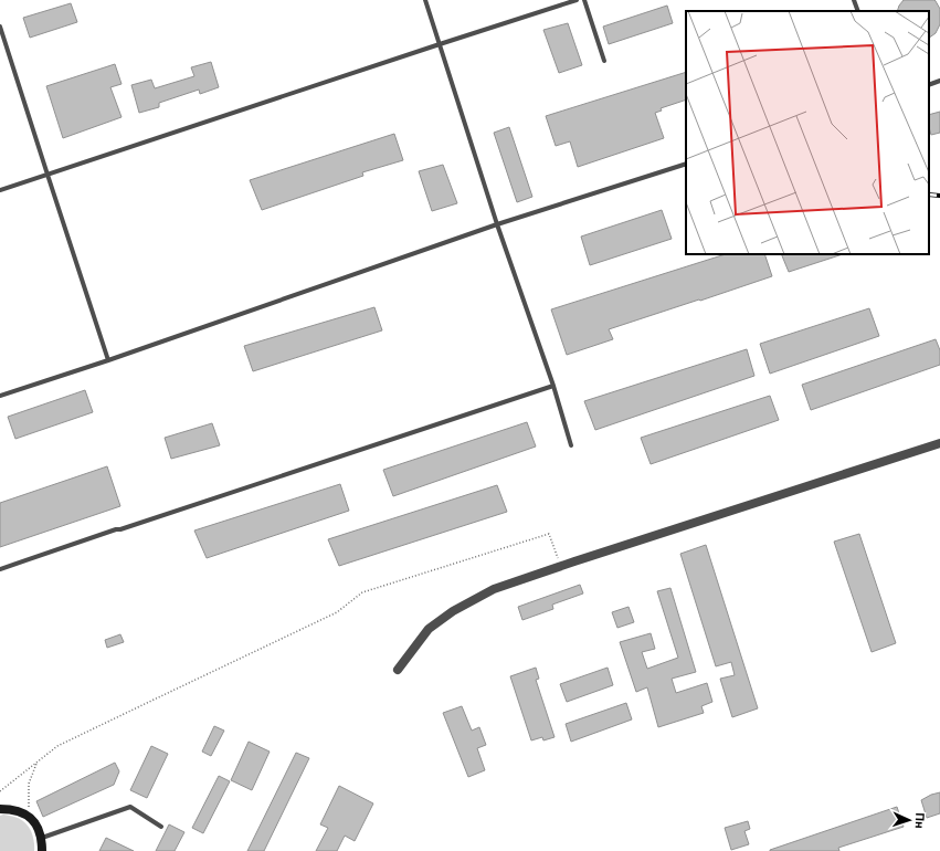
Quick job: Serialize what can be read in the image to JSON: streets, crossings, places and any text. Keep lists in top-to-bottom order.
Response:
{
  "north": "right"
}
